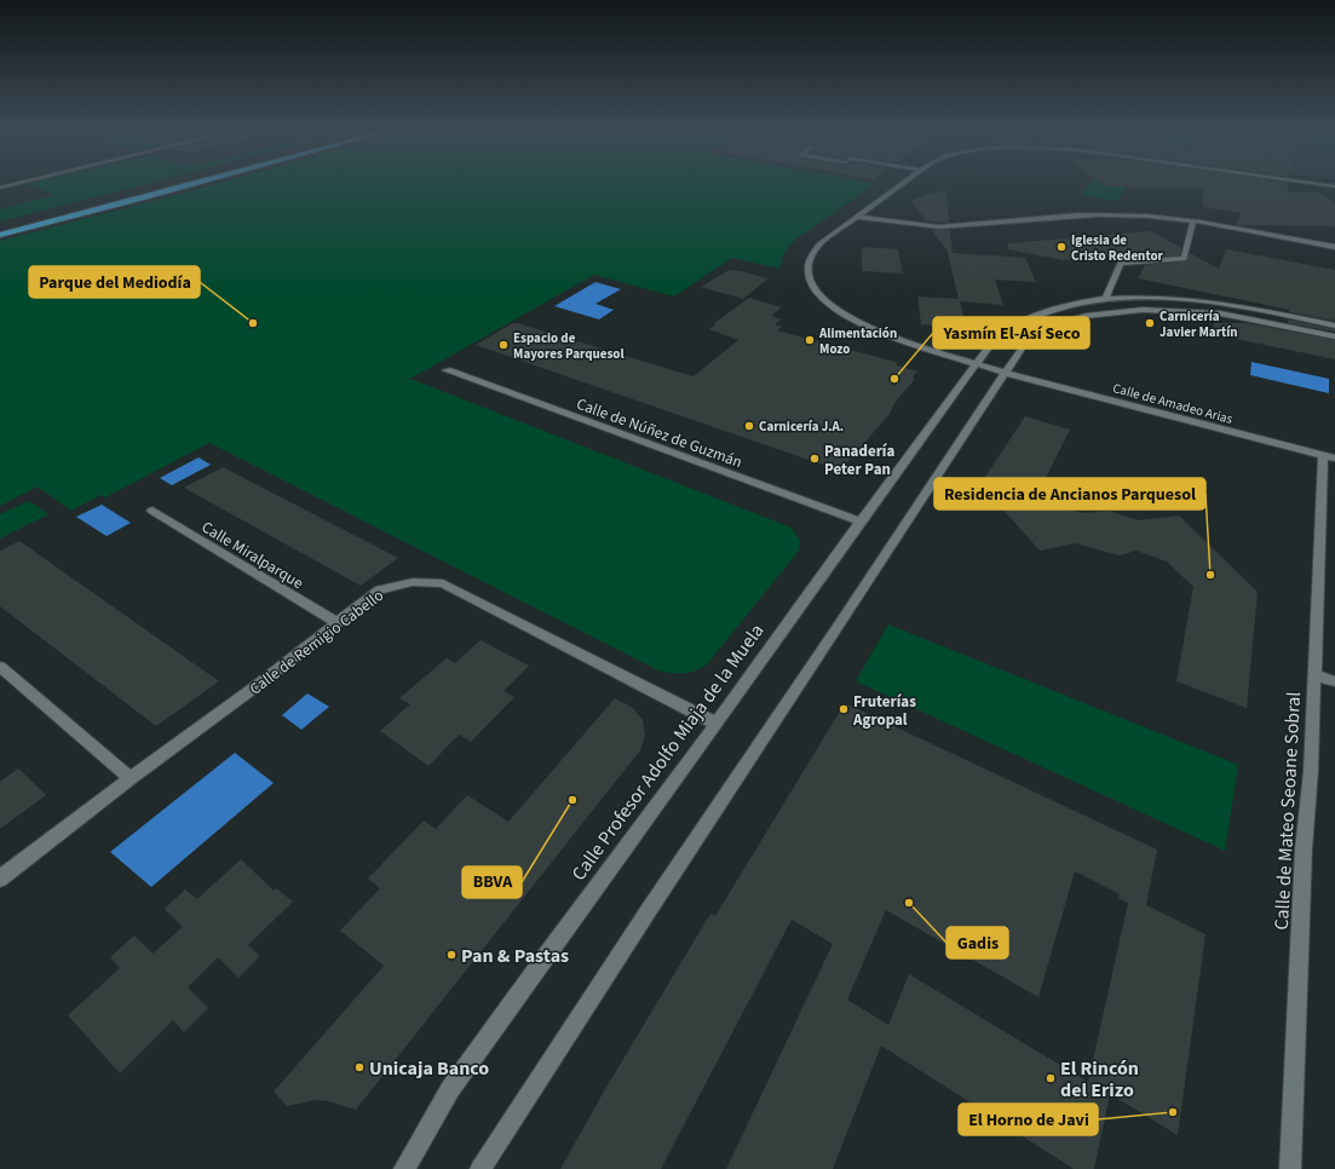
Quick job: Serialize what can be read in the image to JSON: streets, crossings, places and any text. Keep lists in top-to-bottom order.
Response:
{
  "streets": {
    "street": [
      "Calle de Amadeo Arias",
      "Calle de Núñez de Guzmán",
      "Calle Miralparque",
      "Calle de Remigio Cabello",
      "Calle Profesor Adolfo Miaja de la Muela",
      "Calle de Mateo Seoane Sobral"
    ]
  },
  "crossings": [
    ["Calle de Amadeo Arias", "Calle Profesor Adolfo Miaja de la Muela"],
    ["Calle de Amadeo Arias", "Calle de Mateo Seoane Sobral"],
    ["Calle de Núñez de Guzmán", "Calle Profesor Adolfo Miaja de la Muela"],
    ["Calle Miralparque", "Calle de Remigio Cabello"],
    ["Calle de Remigio Cabello", "Calle Profesor Adolfo Miaja de la Muela"]
  ],
  "places": [
    "Iglesia de Cristo Redentor",
    "Parque del Mediodía",
    "Carnicería Javier Martín",
    "Alimentación Mozo",
    "Espacio de Mayores Parquesol",
    "Yasmín El-Así Seco",
    "Carnicería J.A.",
    "Panadería Peter Pan",
    "Residencia de Ancianos Parquesol",
    "Fruterías Agropal",
    "BBVA",
    "Gadis",
    "Pan & Pastas",
    "Unicaja Banco",
    "El Rincón del Erizo",
    "El Horno de Javi"
  ]
}
